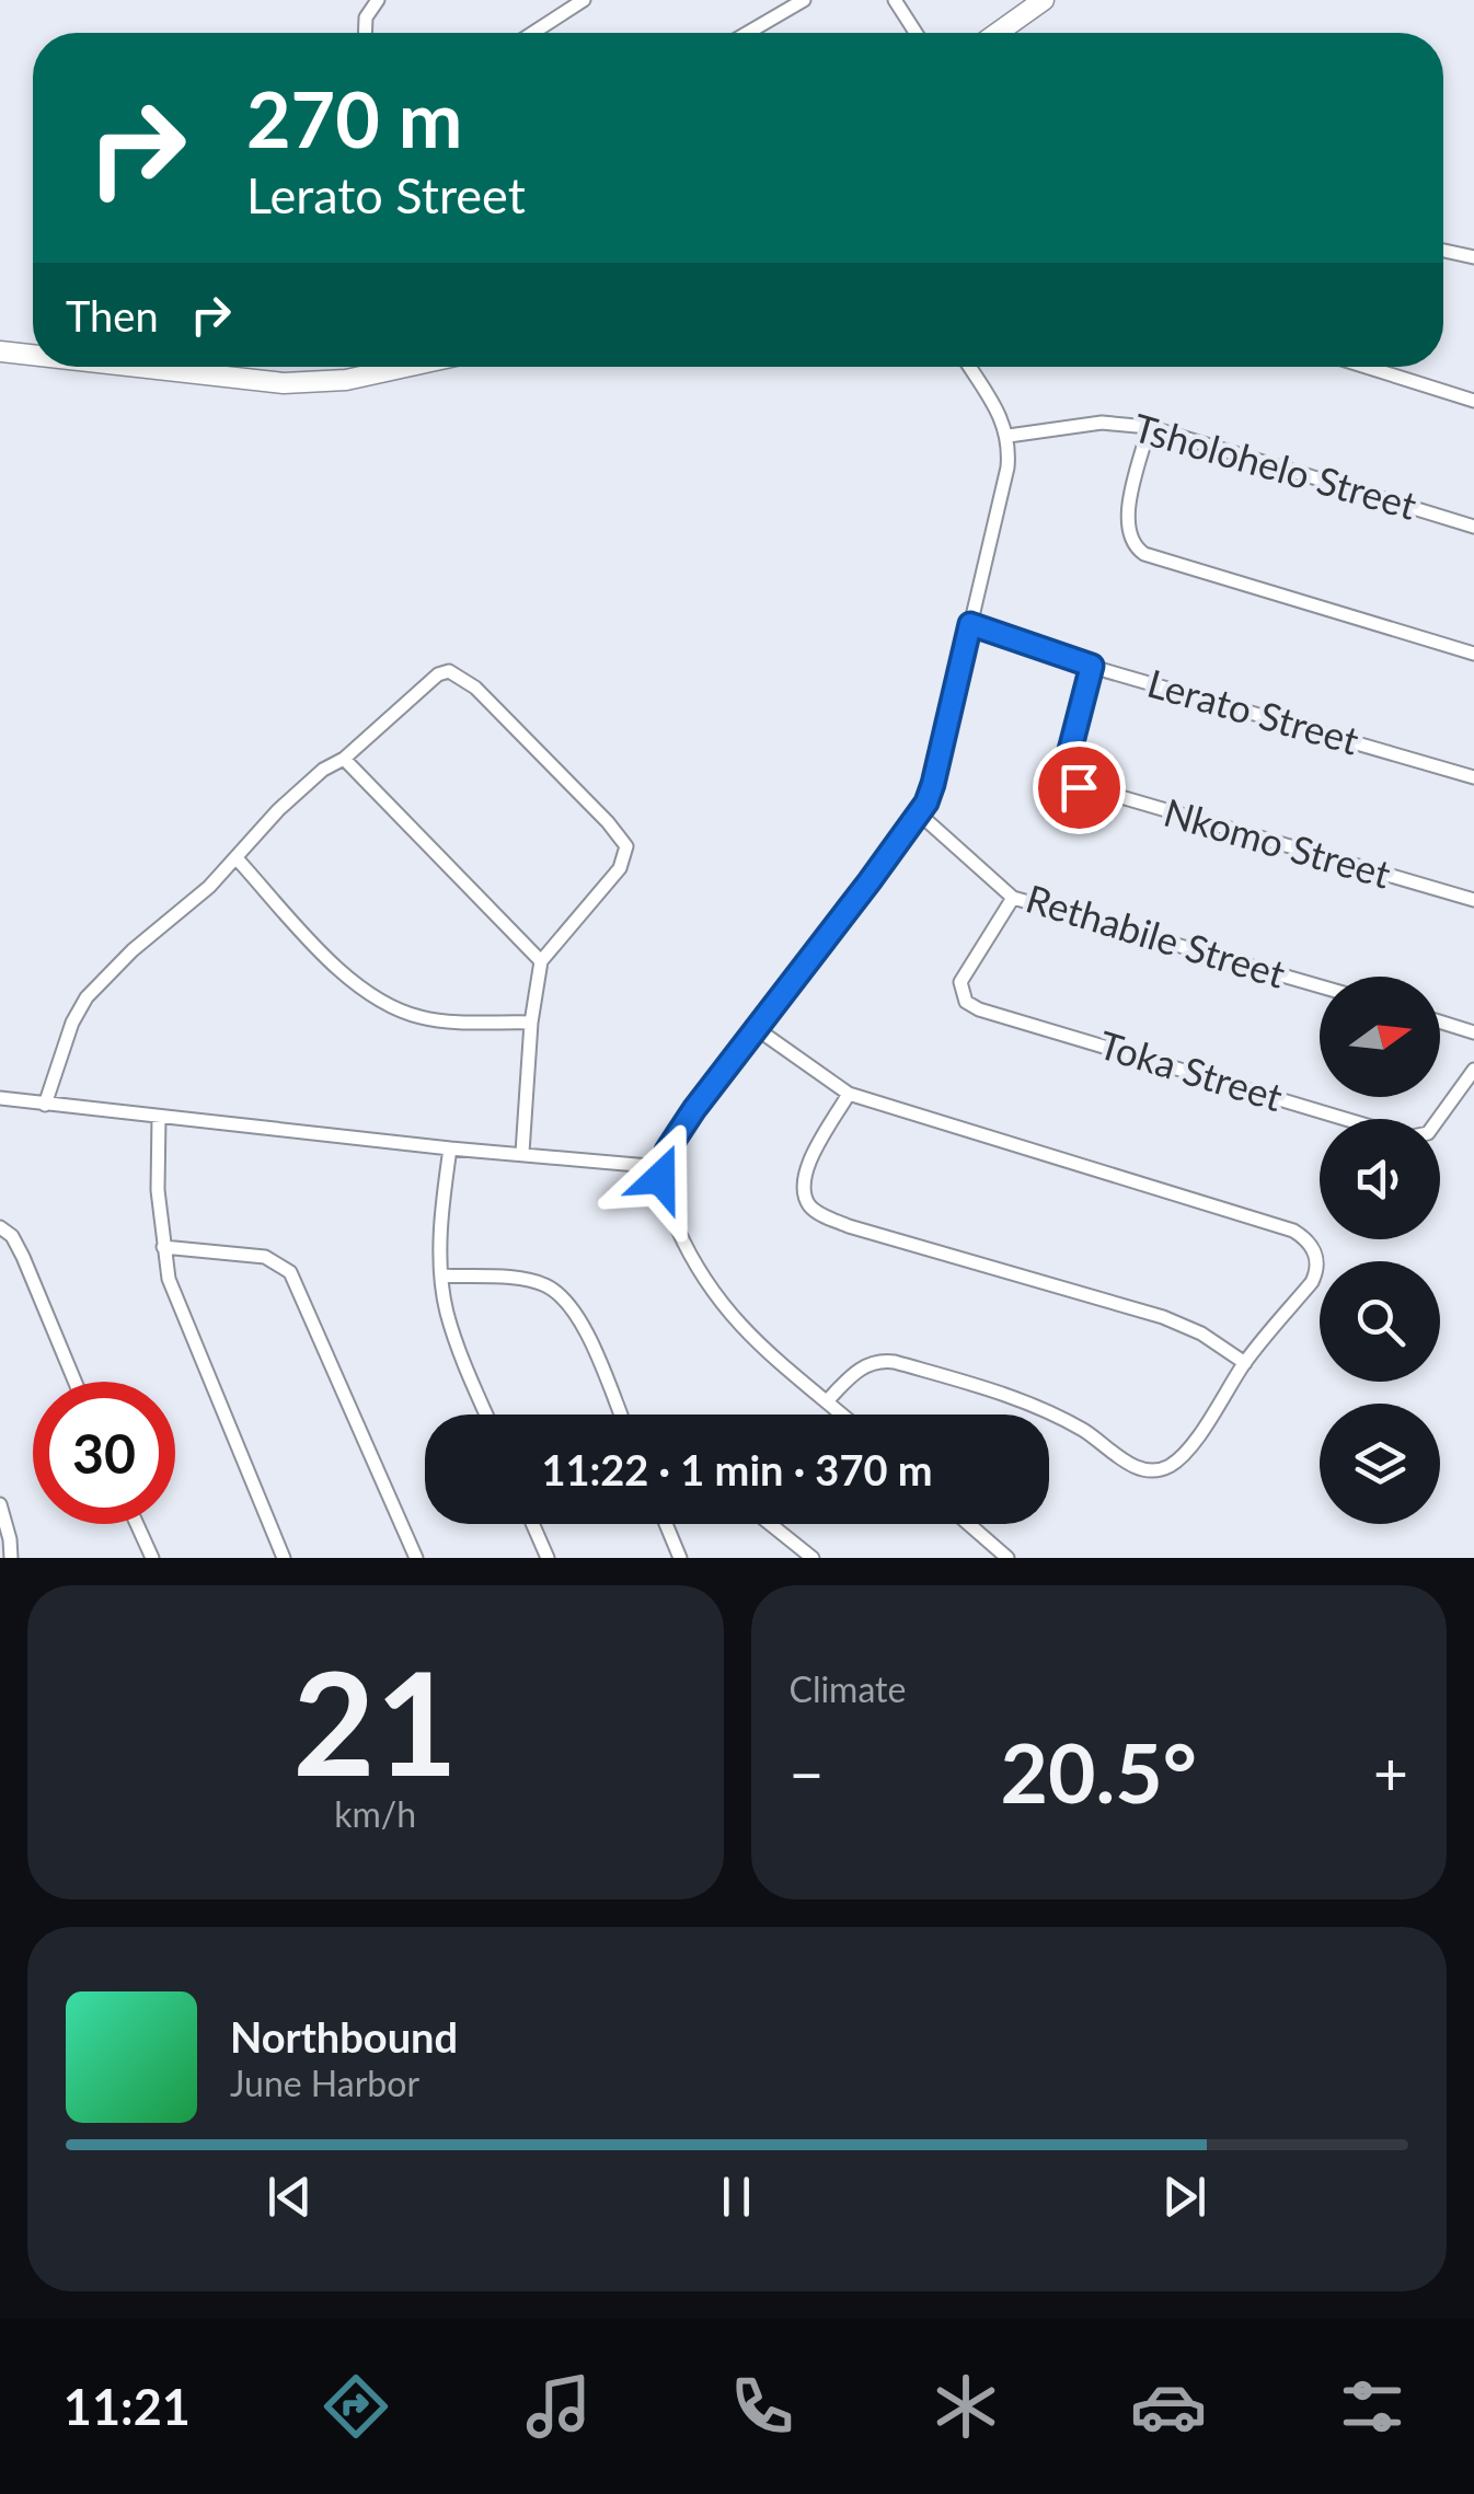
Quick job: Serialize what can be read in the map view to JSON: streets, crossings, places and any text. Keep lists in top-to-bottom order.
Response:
{
  "streets": {
    "street": [
      "Tsholohelo Street",
      "Lerato Street",
      "Nkomo Street",
      "Rethabile Street",
      "Toka Street"
    ]
  },
  "crossings": [
    ["Lerato Street", "Nkomo Street"],
    ["Rethabile Street", "Toka Street"]
  ],
  "north": "right",
  "page": {
    "turn": ["270 m", "Lerato Street"],
    "then": "Then",
    "limit": "30",
    "trip": "11:22 · 1 min · 370 m",
    "tile": [
      ["21", "km/h"],
      "Climate"
    ],
    "heat": ["−", "20.5°", "+"],
    "song": ["Northbound", "June Harbor"],
    "tabs": "11:21"
  }
}
